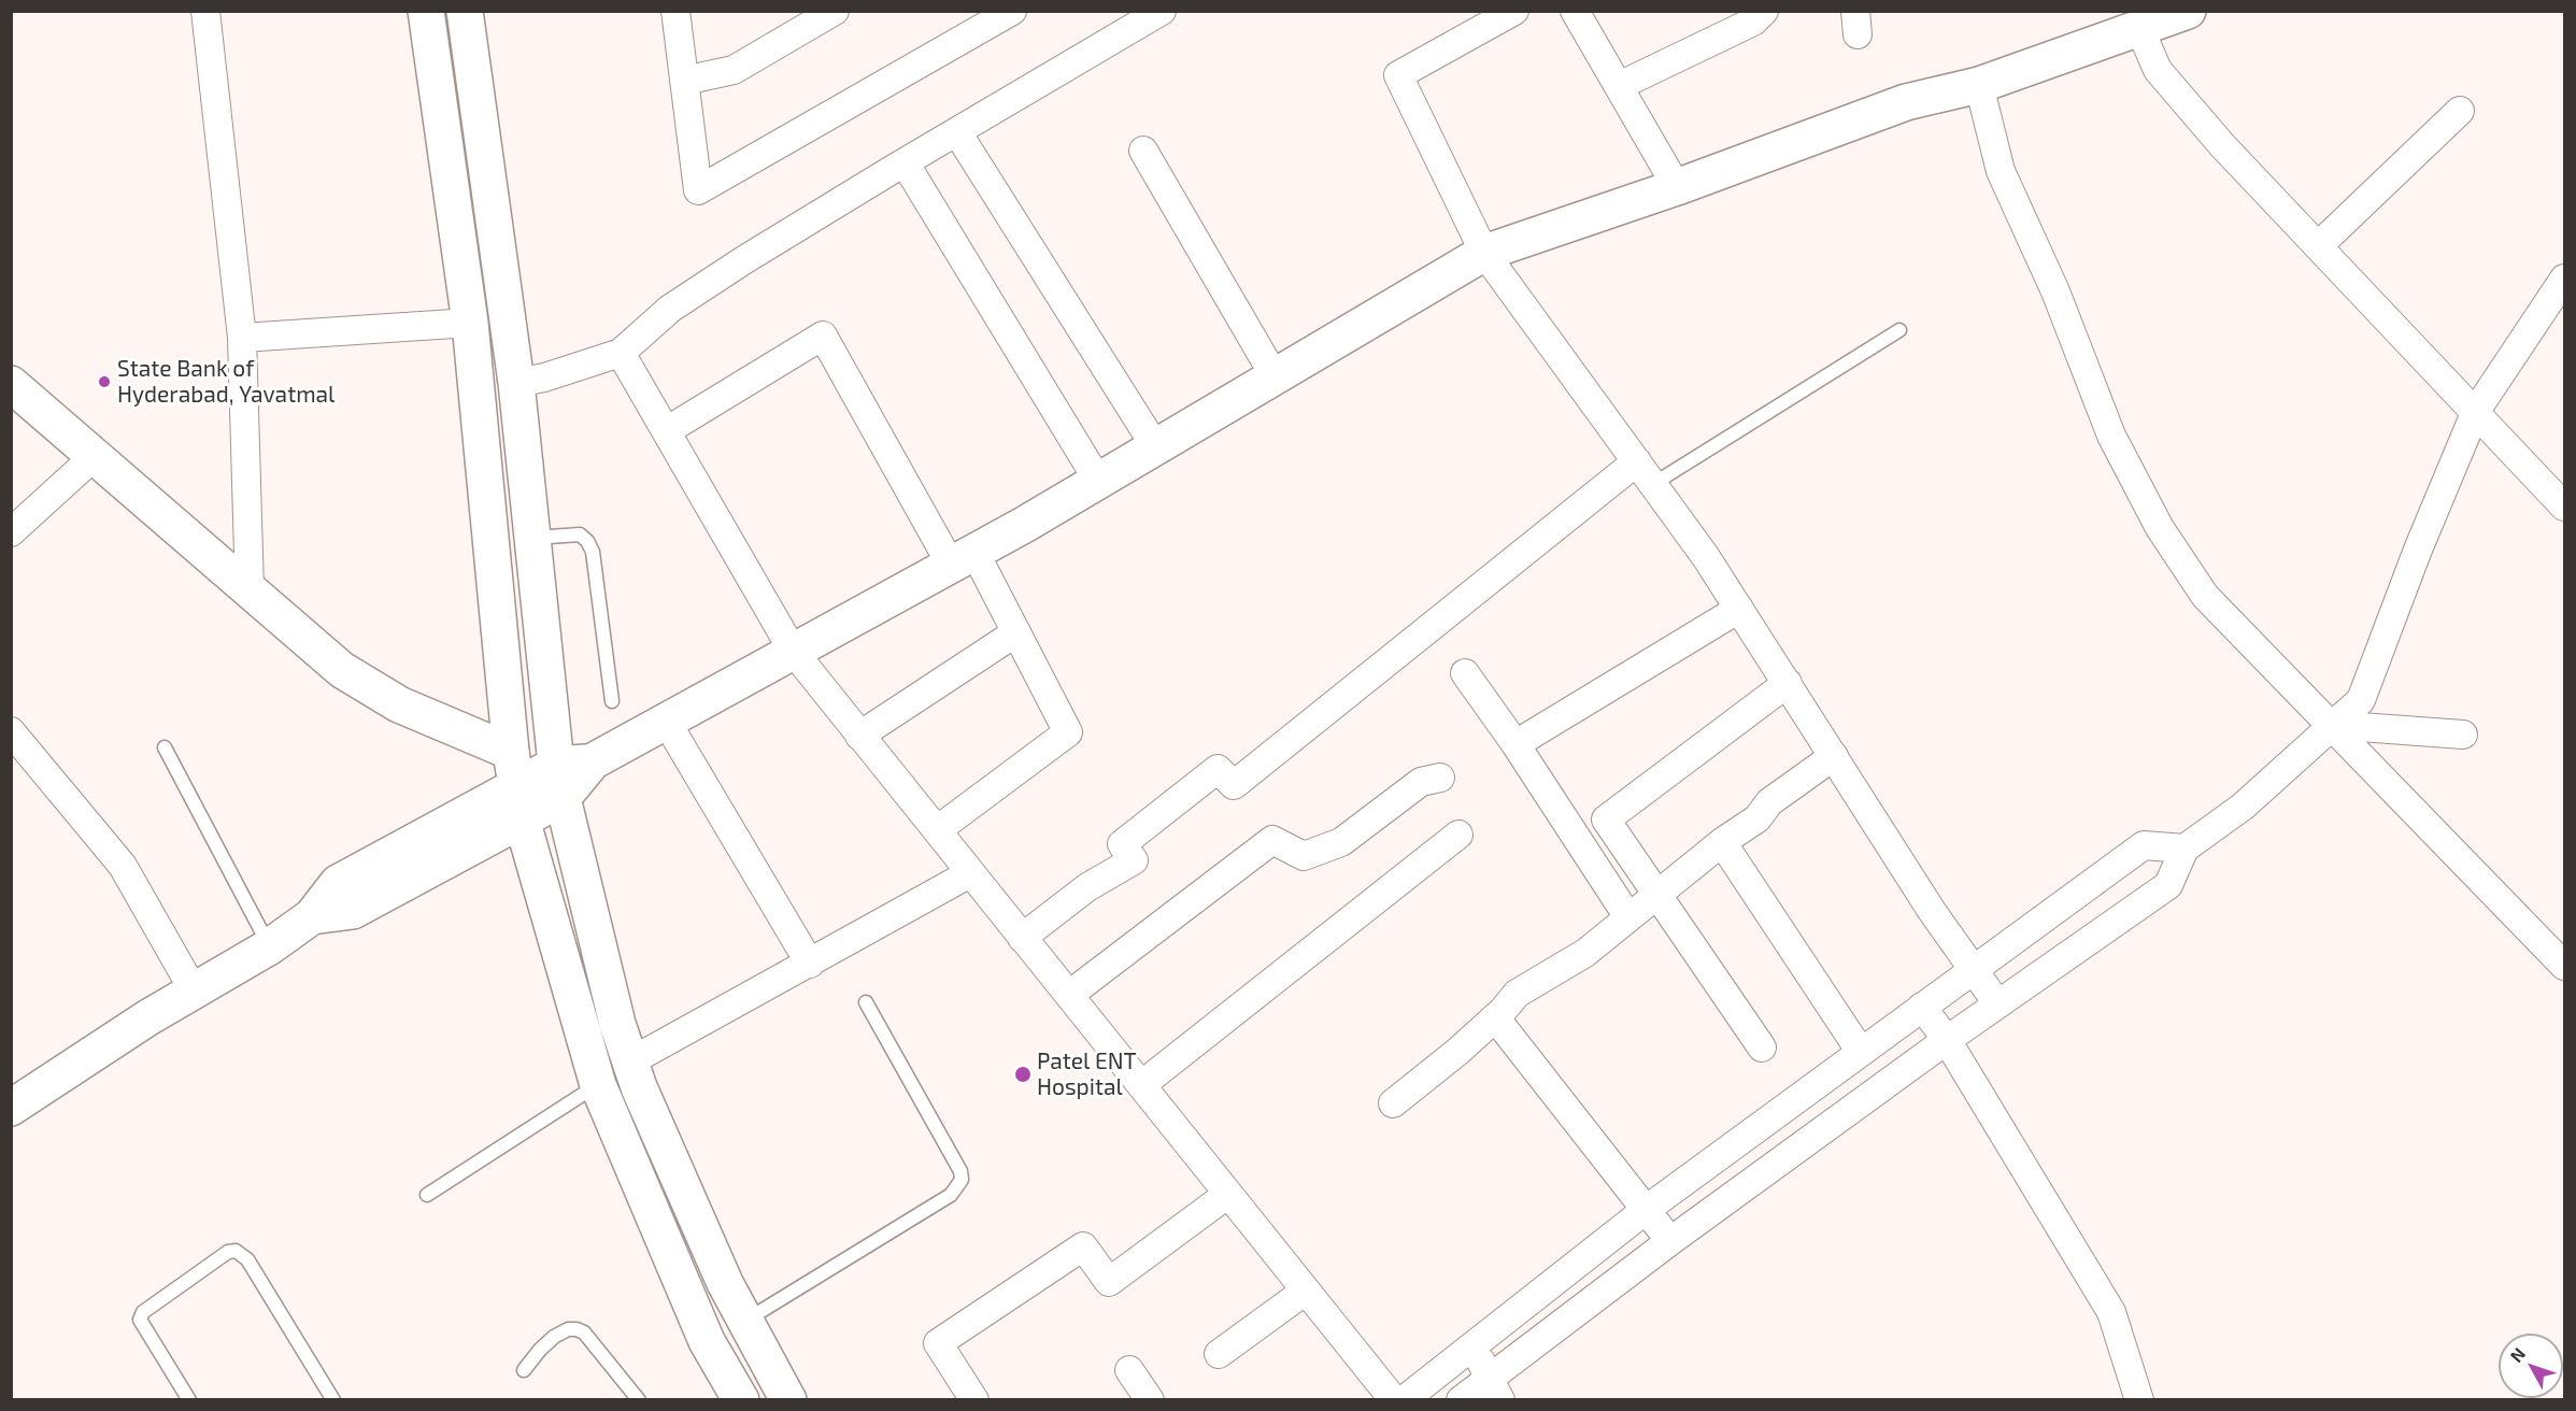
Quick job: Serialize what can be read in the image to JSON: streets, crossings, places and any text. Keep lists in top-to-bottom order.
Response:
{
  "places": ["State Bank of Hyderabad, Yavatmal", "Patel ENT Hospital"],
  "north": "top left"
}
